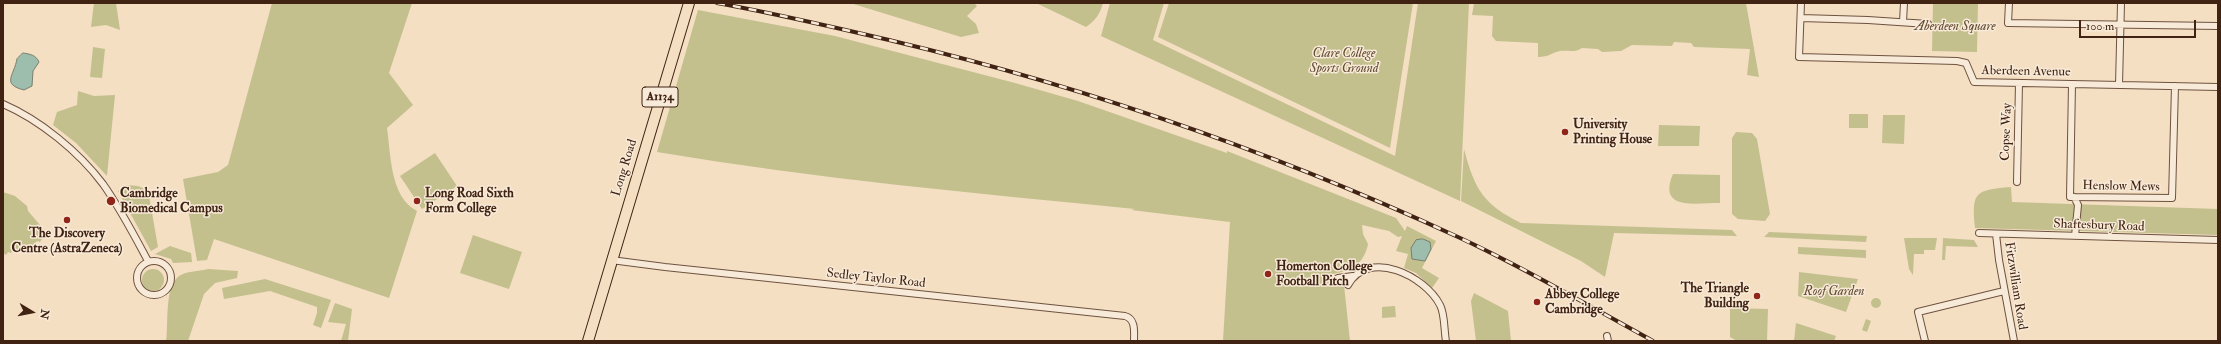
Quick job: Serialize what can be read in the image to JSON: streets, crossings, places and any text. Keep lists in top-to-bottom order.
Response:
{
  "streets": {
    "main road": ["A1134", "Long Road"],
    "street": [
      "Aberdeen Avenue",
      "Copse Way",
      "Henslow Mews",
      "Shaftesbury Road",
      "Sedley Taylor Road",
      "Fitzwilliam Road"
    ]
  },
  "crossings": [
    ["Aberdeen Avenue", "Copse Way"],
    ["Aberdeen Avenue", "Henslow Mews"],
    ["Long Road", "Sedley Taylor Road"],
    ["Shaftesbury Road", "Fitzwilliam Road"]
  ],
  "parks": ["Aberdeen Square", "Clare College Sports Ground", "Roof Garden"],
  "places": [
    "University Printing House",
    "Cambridge Biomedical Campus",
    "Long Road Sixth Form College",
    "The Discovery Centre (AstraZeneca)",
    "Homerton College Football Pitch",
    "The Triangle Building",
    "Abbey College Cambridge"
  ],
  "scale_bar": "100 m",
  "north": "right"
}
